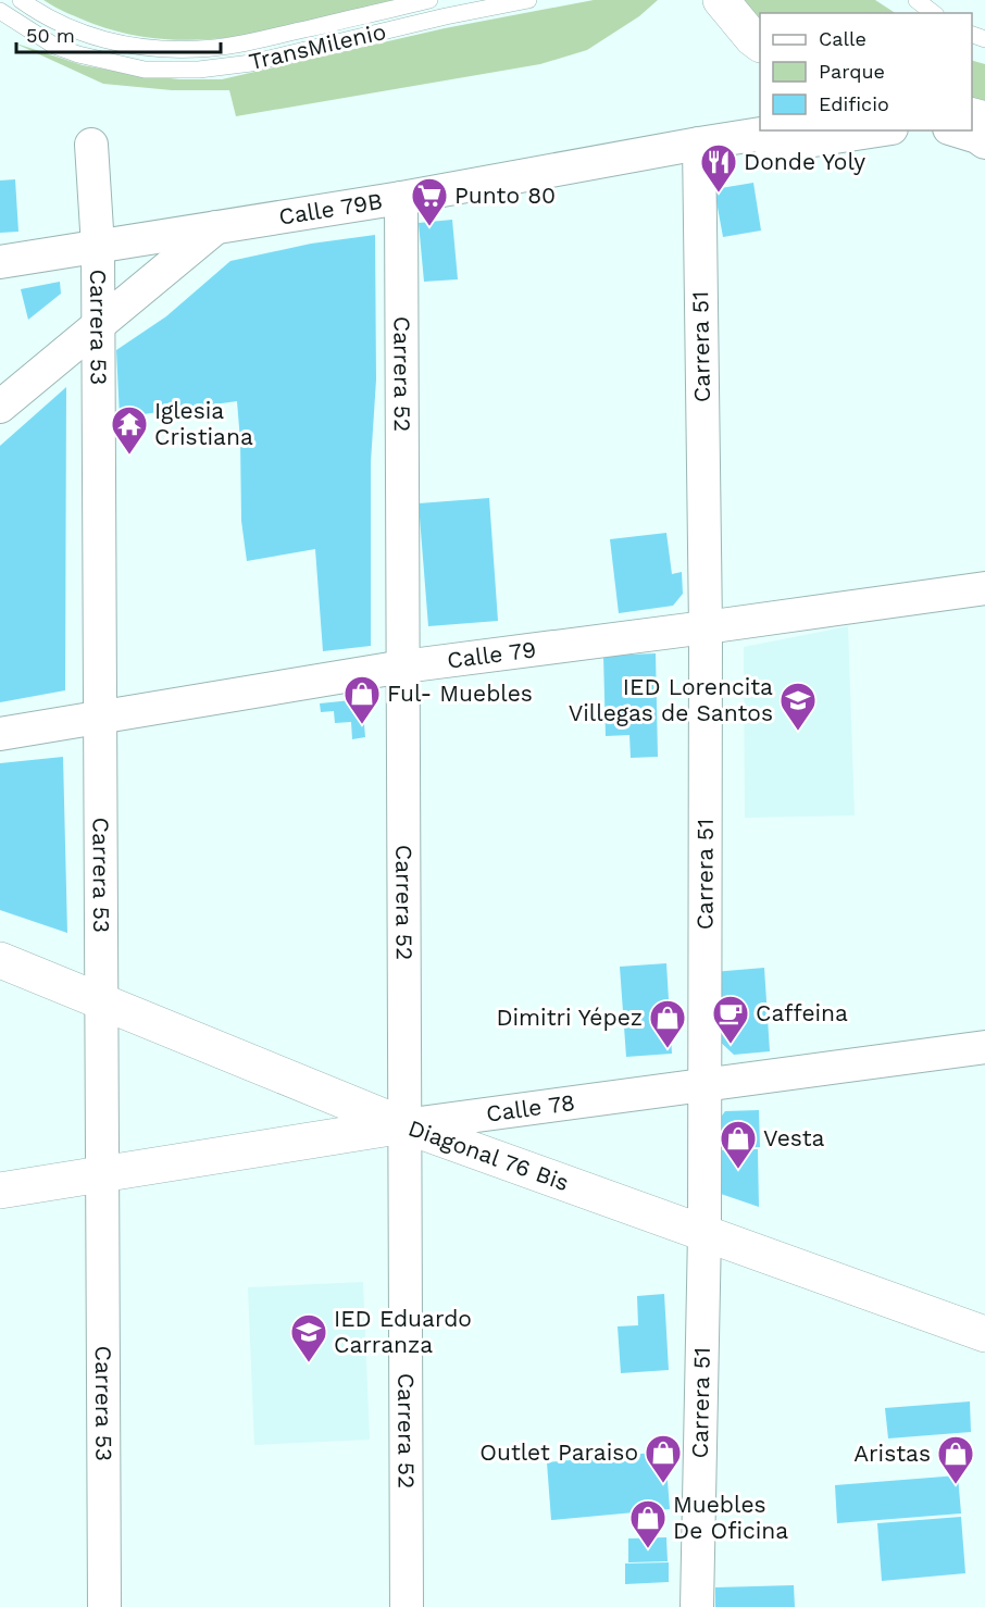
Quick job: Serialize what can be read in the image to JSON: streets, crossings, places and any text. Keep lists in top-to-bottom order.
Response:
{
  "streets": {
    "main road": ["Calle 78", "Diagonal 76 Bis"],
    "street": [
      "Calle 79B",
      "Carrera 53",
      "Carrera 51",
      "Carrera 52",
      "Calle 79"
    ],
    "lane": ["TransMilenio"]
  },
  "crossings": [
    ["Calle 79B", "Carrera 53"],
    ["Calle 79B", "Carrera 51"],
    ["Calle 79B", "Carrera 52"],
    ["Carrera 53", "Calle 79"],
    ["Carrera 53", "Calle 78"],
    ["Carrera 53", "Diagonal 76 Bis"],
    ["Carrera 51", "Calle 79"],
    ["Carrera 51", "Calle 78"],
    ["Carrera 51", "Diagonal 76 Bis"],
    ["Carrera 52", "Calle 79"],
    ["Carrera 52", "Calle 78"],
    ["Carrera 52", "Diagonal 76 Bis"],
    ["Calle 78", "Diagonal 76 Bis"]
  ],
  "places": {
    "restaurant": ["Donde Yoly"],
    "supermarket": ["Punto 80"],
    "temple": ["Iglesia Cristiana"],
    "shop": [
      "Ful- Muebles",
      "Dimitri Yépez",
      "Vesta",
      "Outlet Paraiso",
      "Aristas",
      "Muebles De Oficina"
    ],
    "school or university": ["IED Lorencita Villegas de Santos", "IED Eduardo Carranza"],
    "cafe": ["Caffeina"]
  },
  "legend": ["Calle", "Parque", "Edificio"],
  "scale_bar": "50 m"
}
